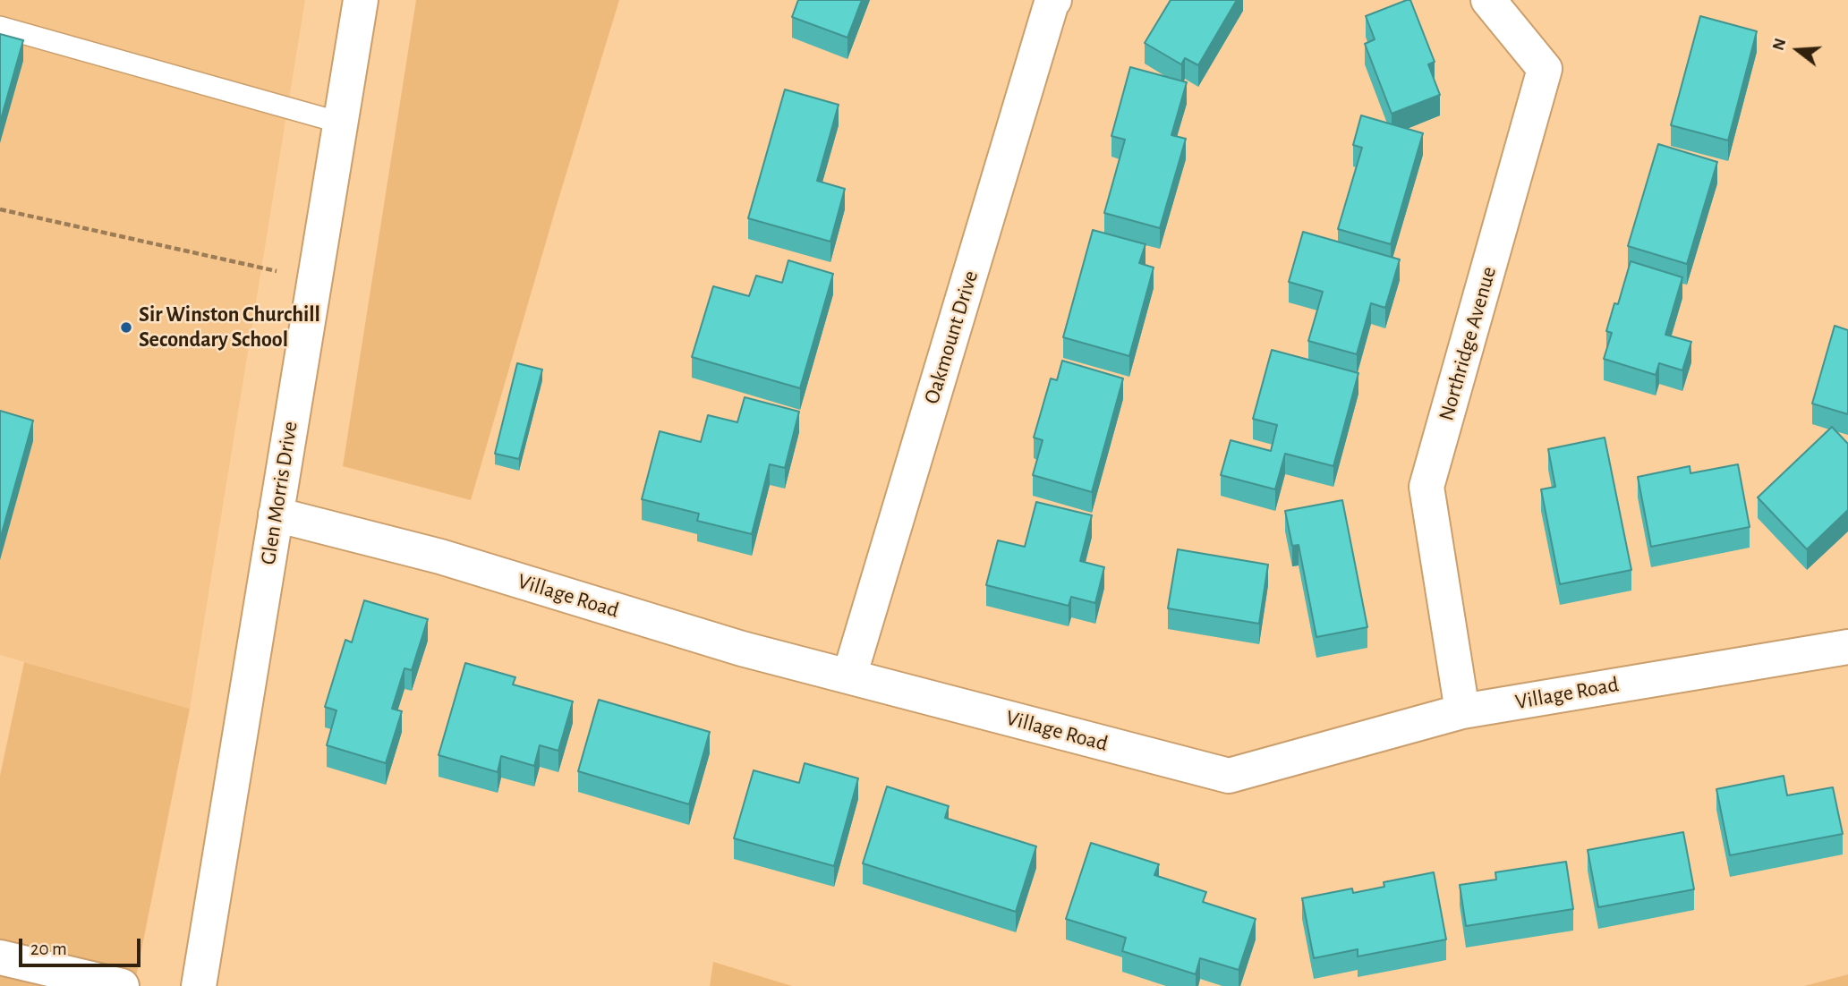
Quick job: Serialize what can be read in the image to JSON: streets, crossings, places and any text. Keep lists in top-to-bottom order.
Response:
{
  "streets": {
    "street": [
      "Oakmount Drive",
      "Northridge Avenue",
      "Glen Morris Drive",
      "Village Road"
    ]
  },
  "crossings": [
    ["Oakmount Drive", "Village Road"],
    ["Northridge Avenue", "Village Road"],
    ["Glen Morris Drive", "Village Road"]
  ],
  "places": ["Sir Winston Churchill Secondary School"],
  "scale_bar": "20 m",
  "north": "left"
}
